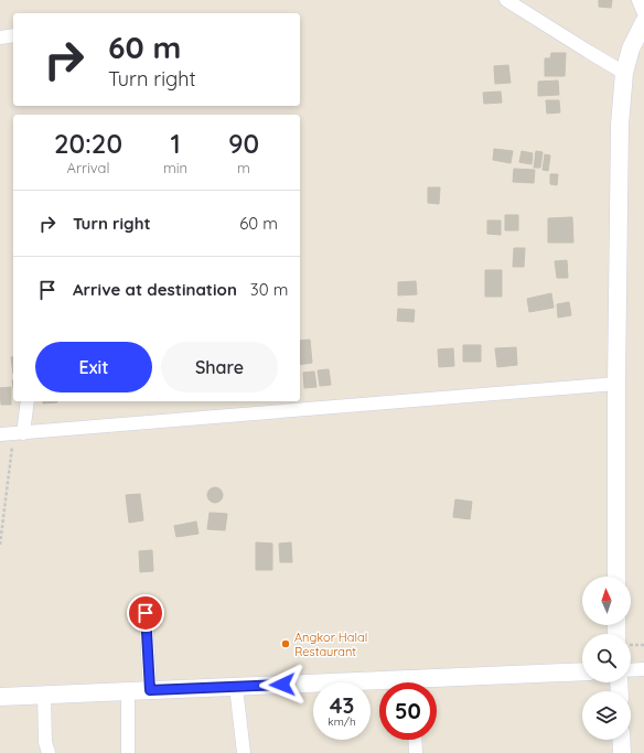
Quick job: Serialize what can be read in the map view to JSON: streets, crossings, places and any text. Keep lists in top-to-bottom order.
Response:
{
  "places": ["Angkor Halal Restaurant"],
  "north": "top",
  "page": {
    "turn": ["60 m", "Turn right"],
    "eta": [
      "20:20",
      "Arrival",
      "1",
      "min",
      "90",
      "m"
    ],
    "list": [
      {
        "name": "Turn right",
        "value": "60 m"
      },
      {
        "name": "Arrive at destination",
        "value": "30 m"
      }
    ],
    "buttons": ["Exit", "Share"],
    "speed": "43 km/h",
    "limit": "50"
  }
}
